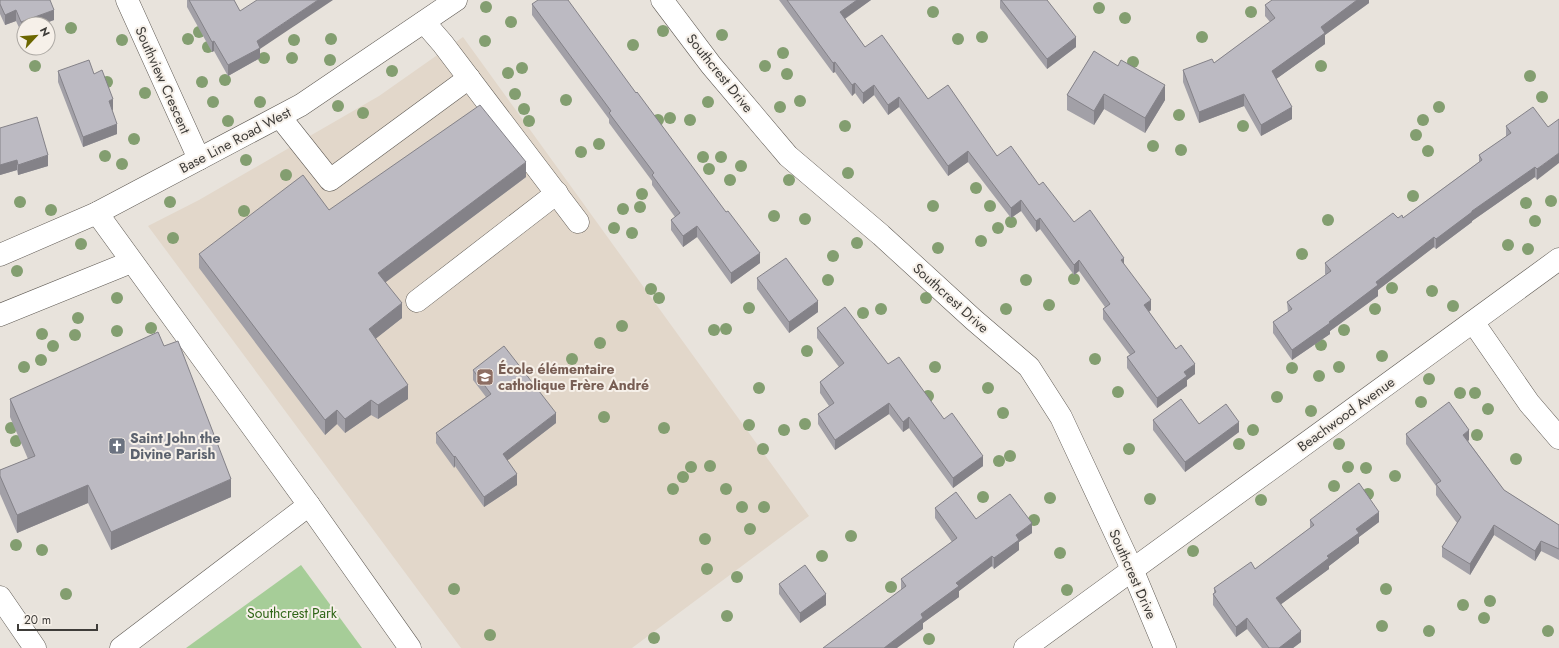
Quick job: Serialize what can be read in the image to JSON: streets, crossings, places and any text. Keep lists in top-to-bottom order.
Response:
{
  "streets": {
    "street": [
      "Southcrest Drive",
      "Southview Crescent",
      "Base Line Road West",
      "Beachwood Avenue"
    ]
  },
  "crossings": [
    ["Southcrest Drive", "Beachwood Avenue"],
    ["Southview Crescent", "Base Line Road West"]
  ],
  "parks": ["Southcrest Park"],
  "places": {
    "school or university": ["École élémentaire catholique Frère André"],
    "church": ["Saint John the Divine Parish"]
  },
  "scale_bar": "20 m",
  "north": "top right"
}
